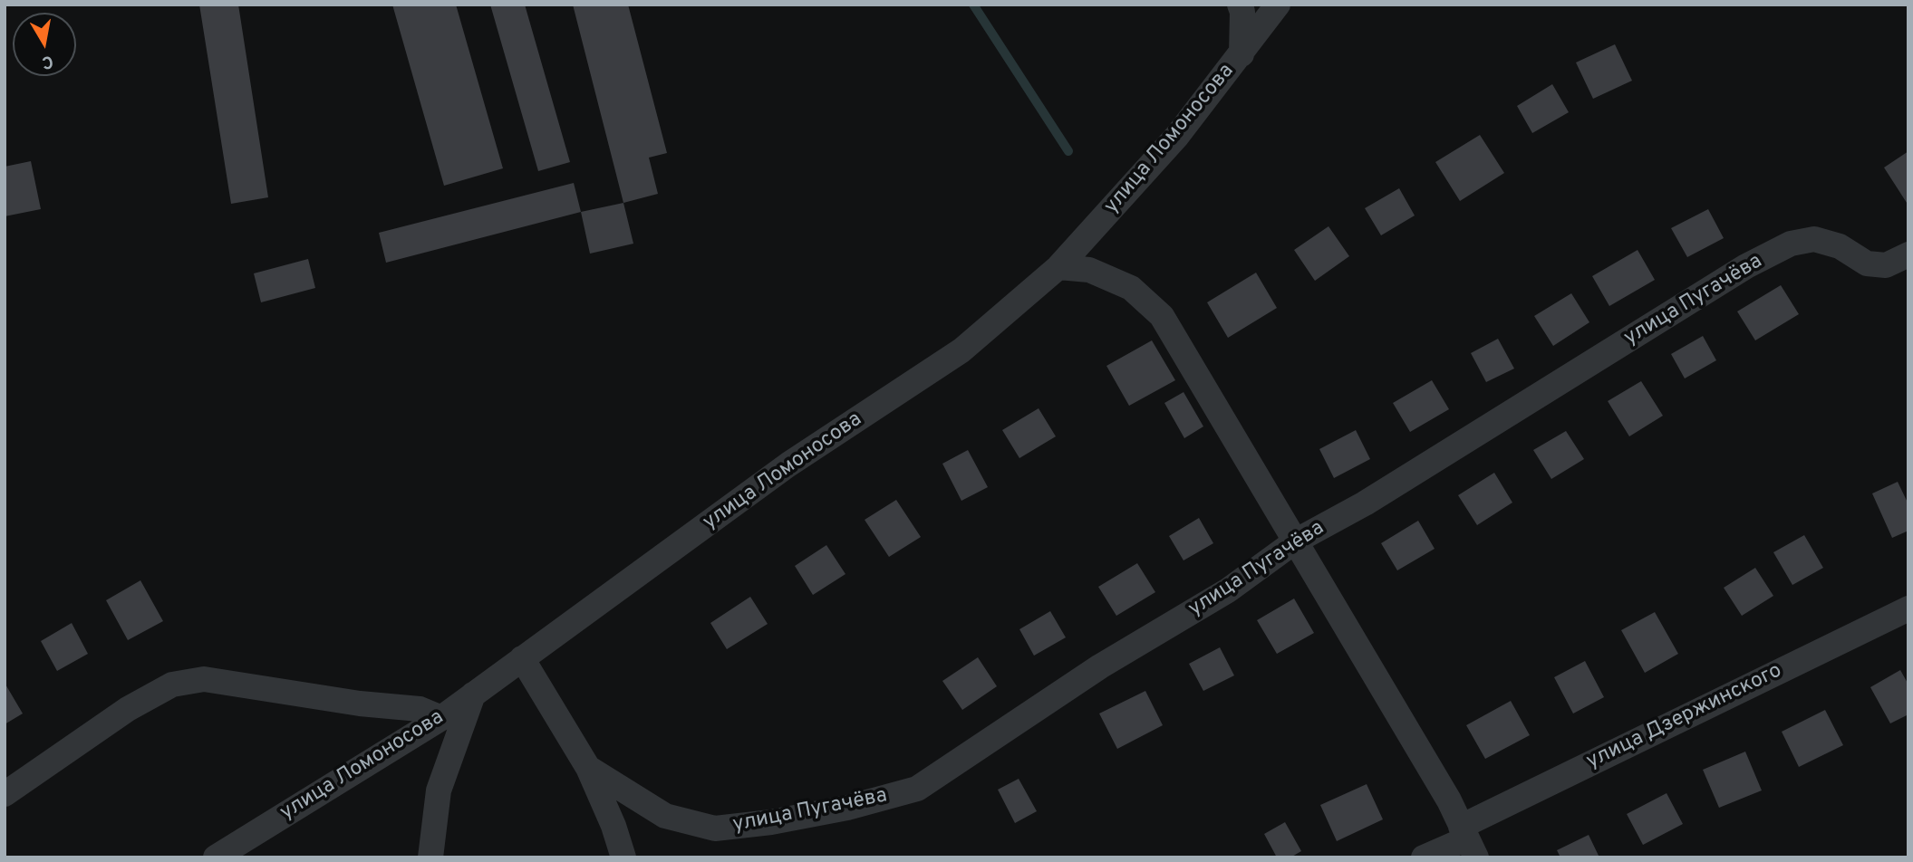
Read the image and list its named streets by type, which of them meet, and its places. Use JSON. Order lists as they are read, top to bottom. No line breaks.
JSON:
{"streets":{"street":["улица Ломоносова","улица Пугачёва","улица Дзержинского"]},"north":"bottom"}
